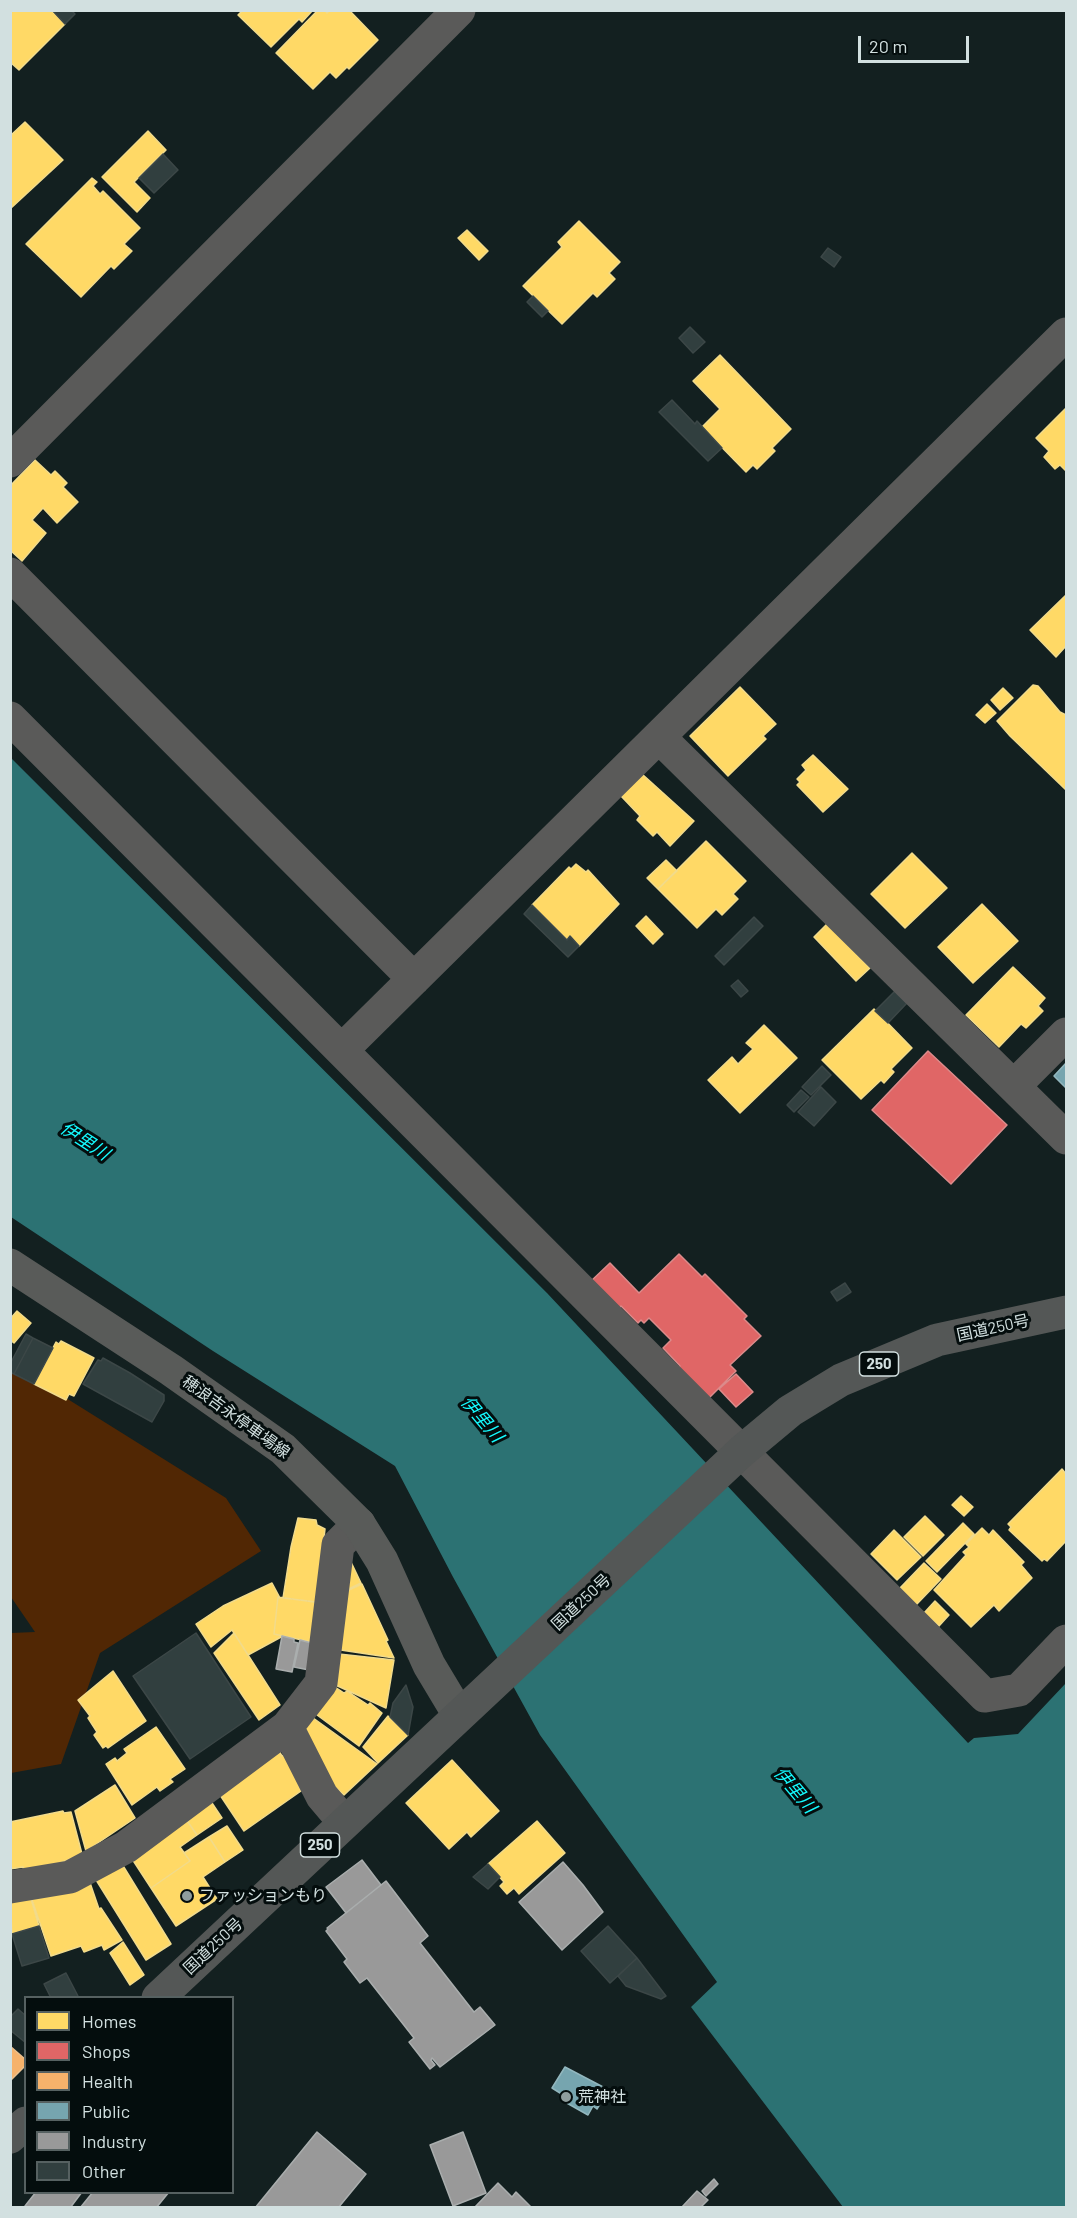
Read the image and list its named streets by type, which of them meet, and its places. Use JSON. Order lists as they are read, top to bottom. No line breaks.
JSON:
{"streets":{"highway":["国道250号","250"],"main road":["穂浪吉永停車場線"]},"crossings":[["国道250号","穂浪吉永停車場線"]],"water":["伊里川"],"places":["ファッションもり","荒神社"],"legend":["Homes","Shops","Health","Public","Industry","Other"],"scale_bar":"20 m"}
